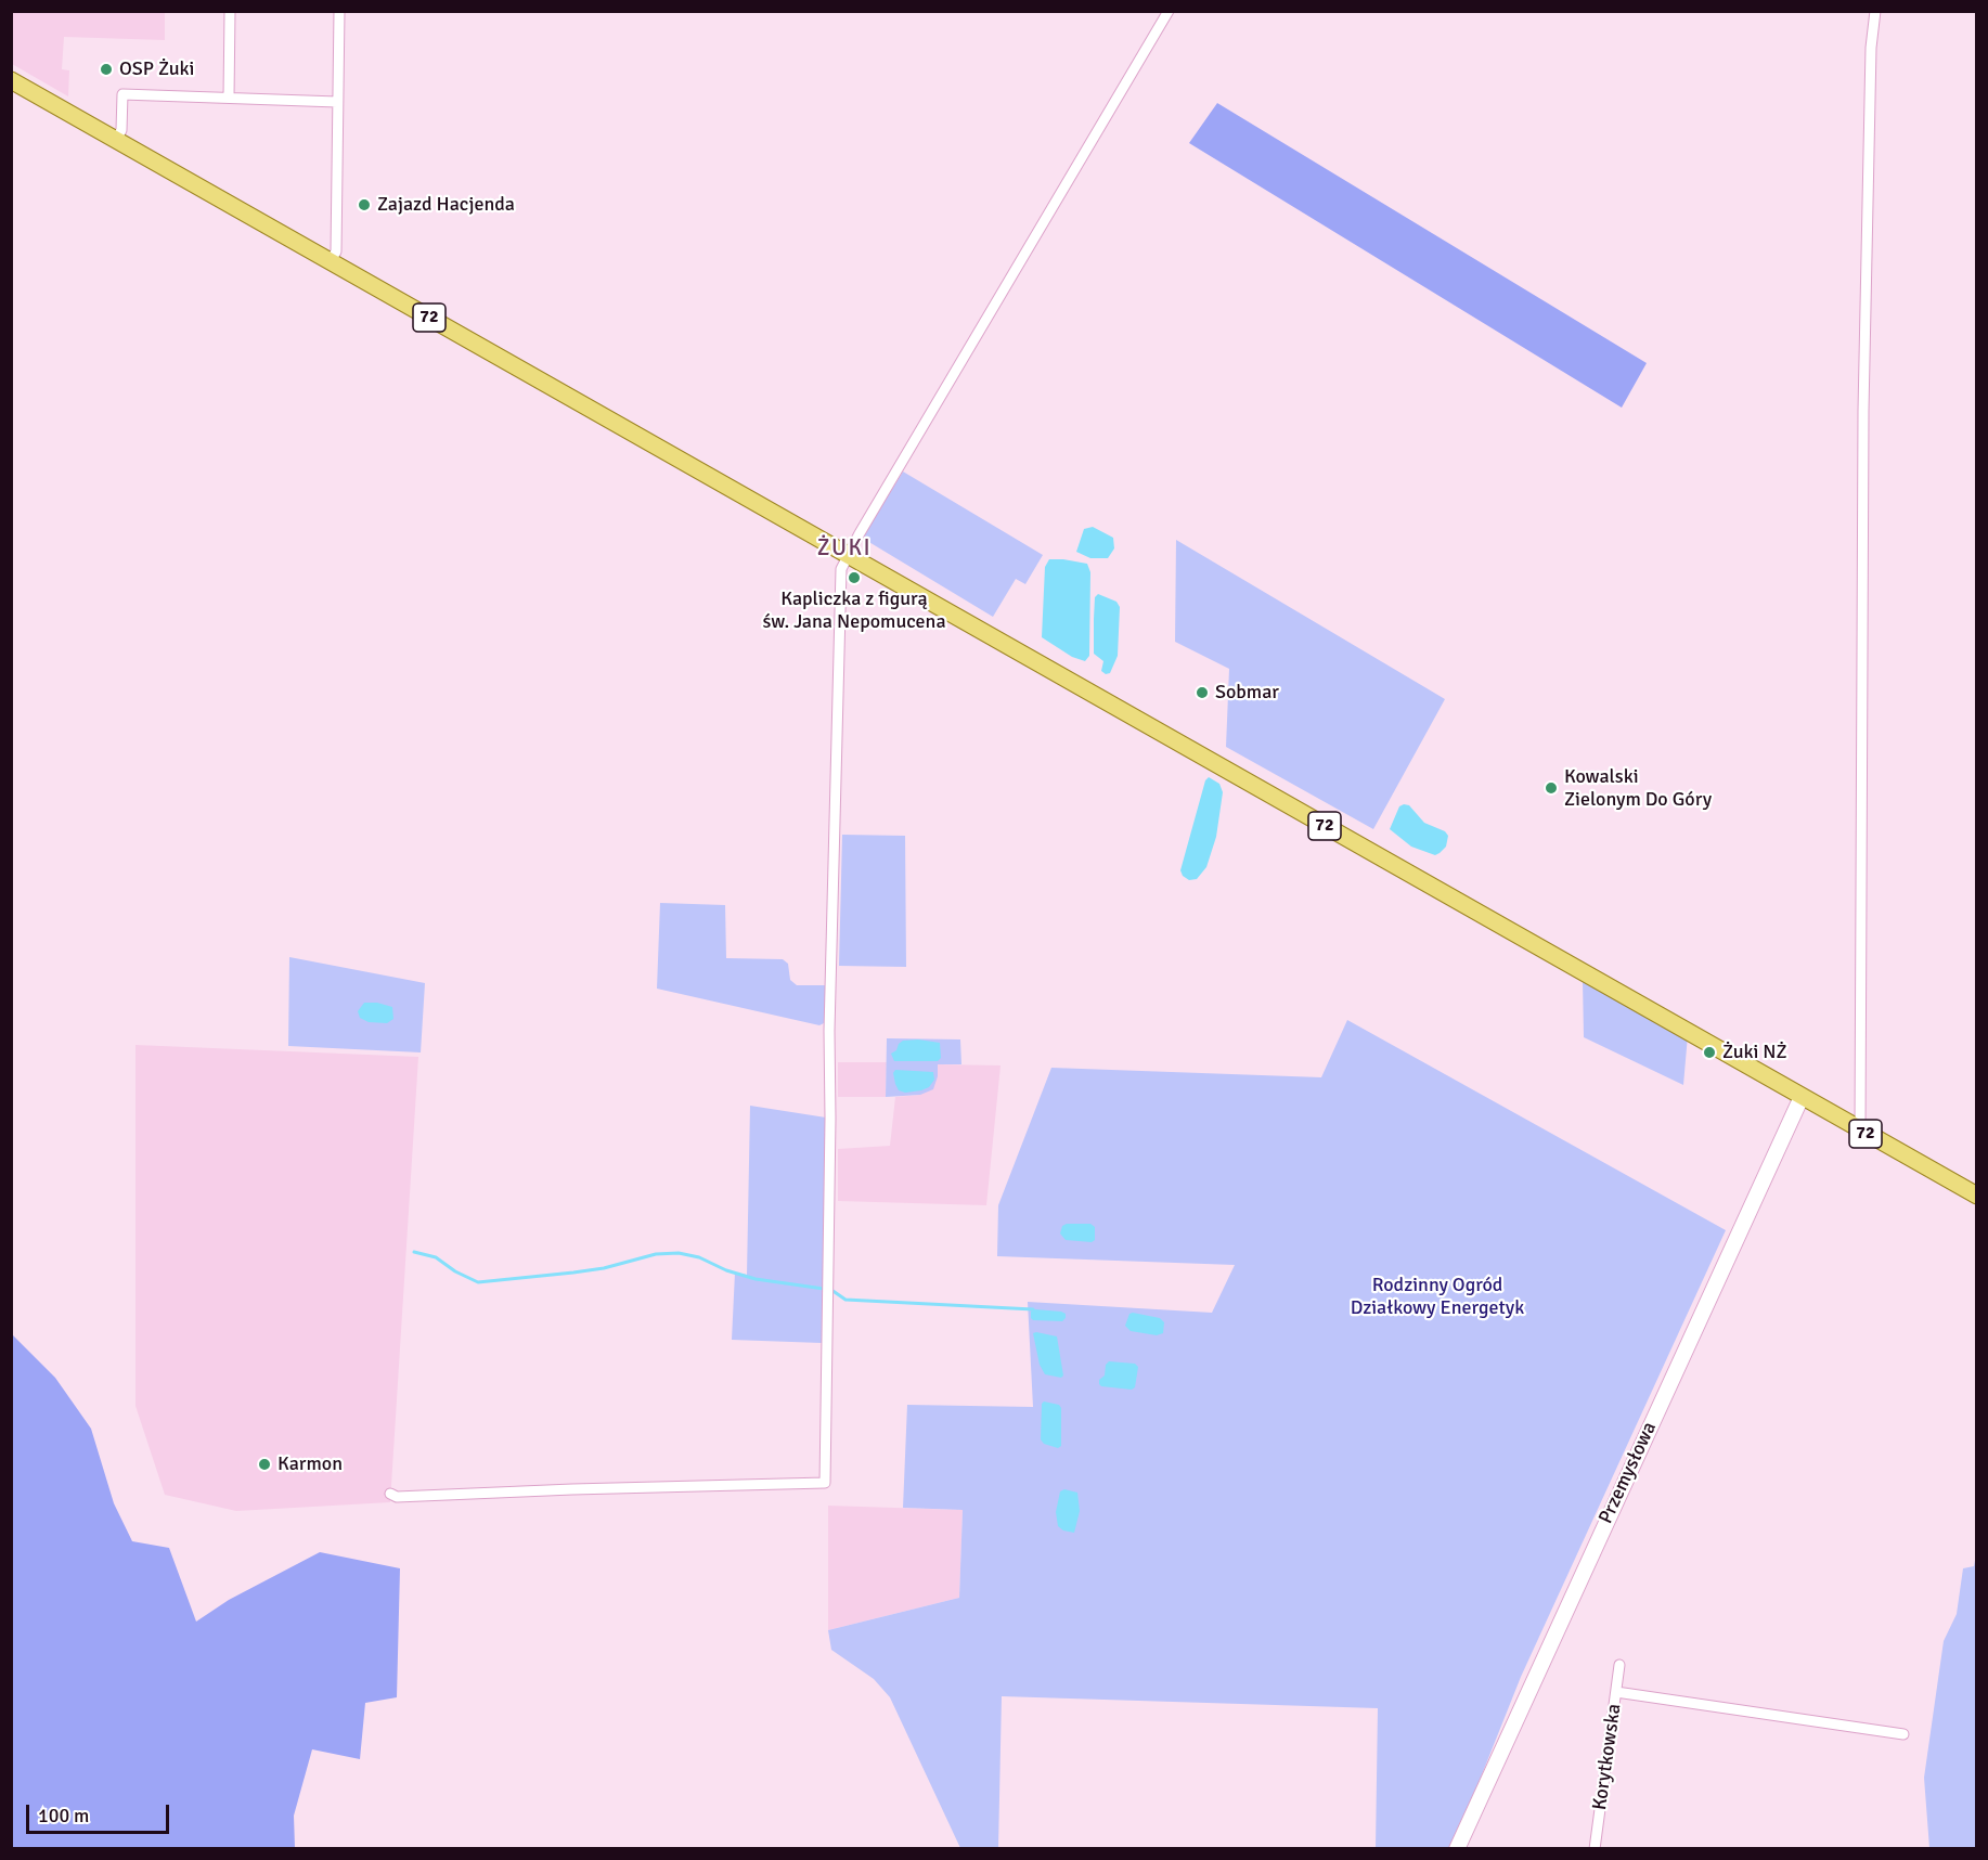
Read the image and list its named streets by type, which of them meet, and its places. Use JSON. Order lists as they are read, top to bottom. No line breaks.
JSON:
{"streets":{"main road":["72","Przemysłowa"],"street":["Korytkowska"]},"crossings":[["72","Przemysłowa"]],"districts":["ŻUKI"],"parks":["Rodzinny Ogród Działkowy Energetyk"],"places":["OSP Żuki","Zajazd Hacjenda","Kapliczka z figurą św. Jana Nepomucena","Sobmar","Kowalski Zielonym Do Góry","Żuki NŻ","Karmon"],"scale_bar":"100 m"}
